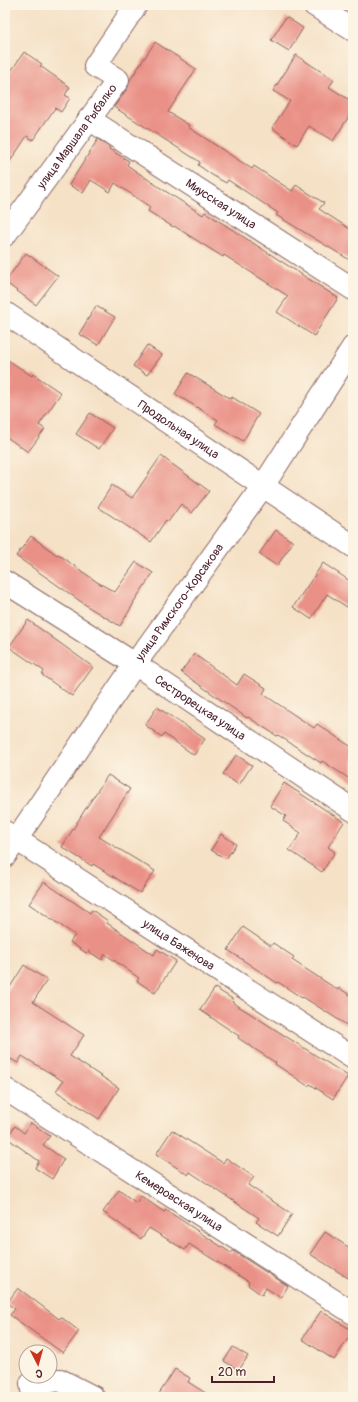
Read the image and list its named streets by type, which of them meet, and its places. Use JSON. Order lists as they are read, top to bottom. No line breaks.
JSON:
{"streets":{"street":["улица Маршала Рыбалко","Миусская улица","Продольная улица","улица Римского-Корсакова","Сестрорецкая улица","улица Баженова","Кемеровская улица"]},"crossings":[["улица Маршала Рыбалко","Миусская улица"],["Продольная улица","улица Римского-Корсакова"],["улица Римского-Корсакова","Сестрорецкая улица"],["улица Римского-Корсакова","улица Баженова"]],"scale_bar":"20 m","north":"bottom"}
